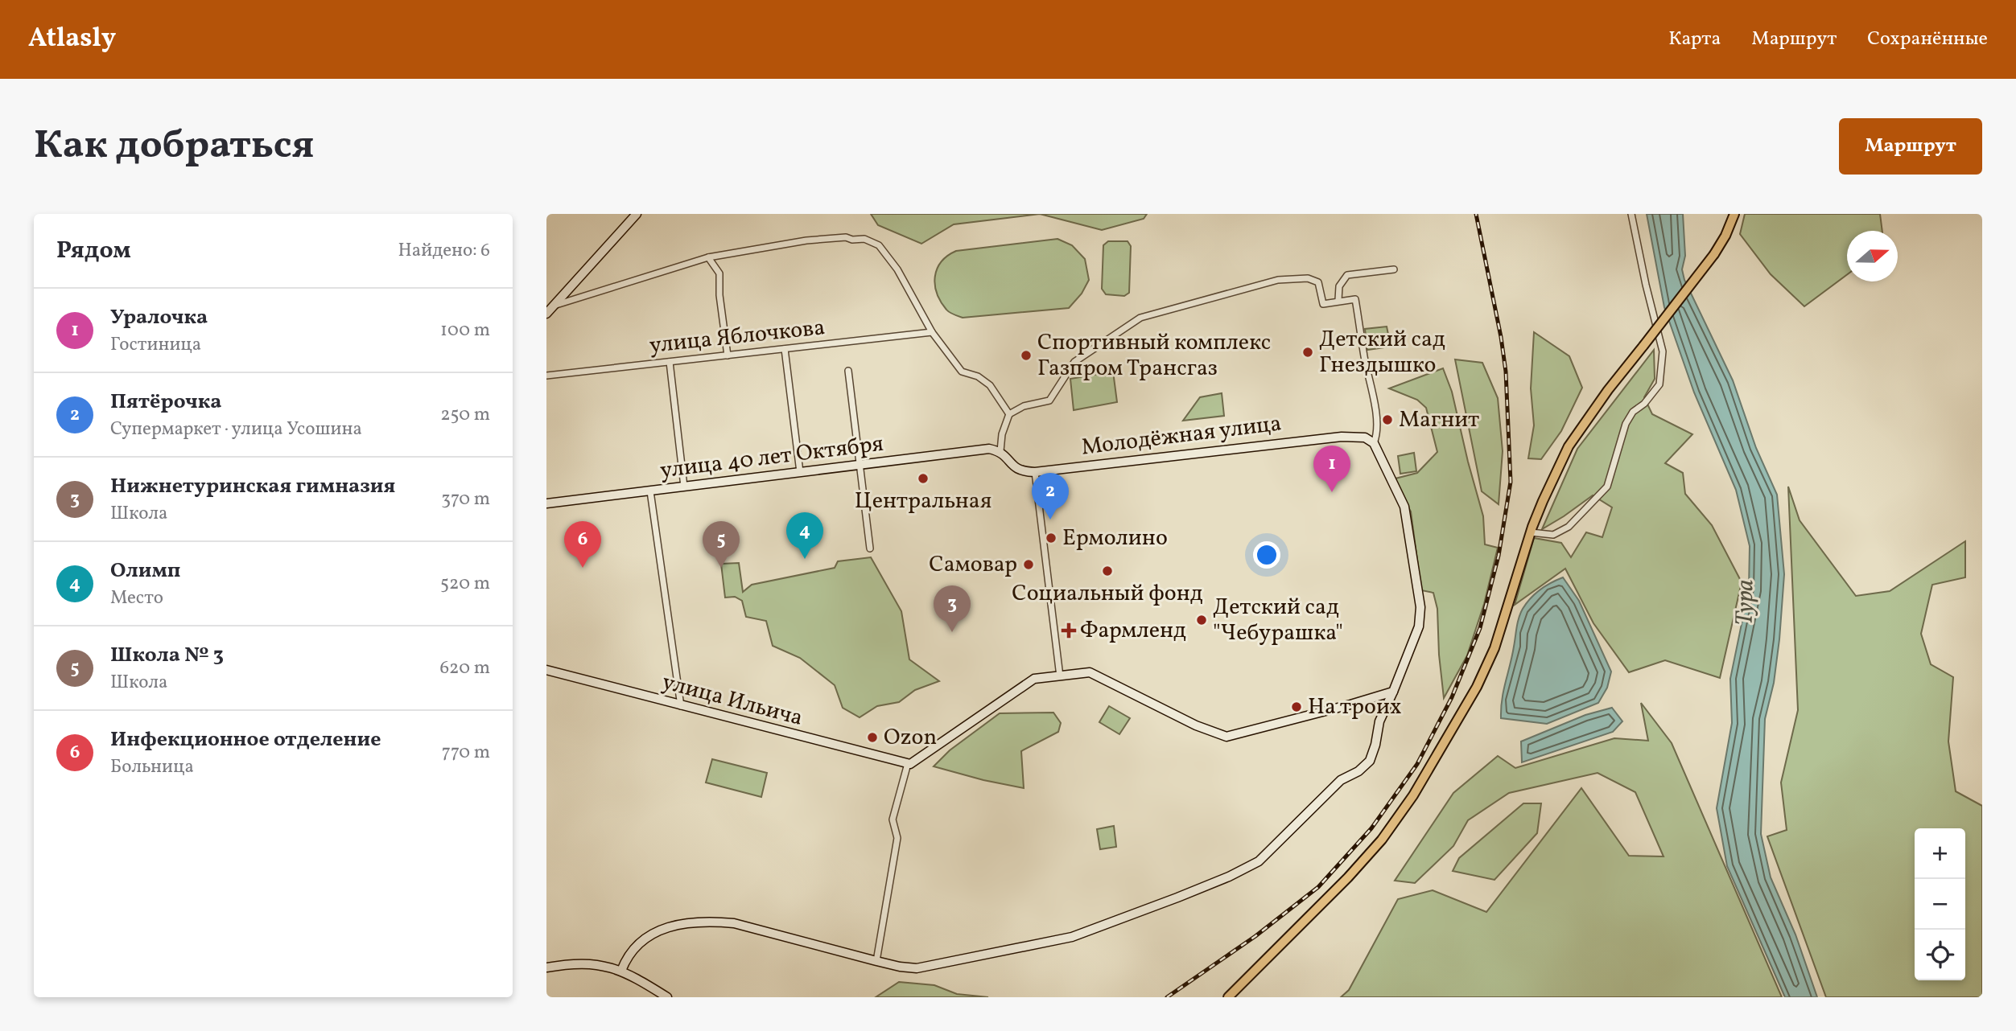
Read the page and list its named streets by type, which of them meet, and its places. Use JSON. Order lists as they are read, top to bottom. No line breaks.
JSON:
{"streets":{"street":["улица Яблочкова","Молодёжная улица","улица 40 лет Октября","улица Ильича"]},"crossings":[["Молодёжная улица","улица 40 лет Октября"]],"water":["Тура"],"places":{"other":["Детский сад Гнездышко","Спортивный комплекс Газпром Трансгаз","Магнит","Центральная","Ермолино","Самовар","Социальный фонд","Детский сад \"Чебурашка\"","На троих","Ozon"],"health":["Фармленд"]},"north":"right","page":{"header":"Atlasly","nav":["Карта","Маршрут","Сохранённые"],"buttons":"Маршрут","title":"Как добраться","heading":["Рядом","Найдено: 6"],"list":[{"mark":"1","name":"Уралочка","note":"Гостиница","value":"100 m"},{"mark":"2","name":"Пятёрочка","note":"Супермаркет · улица Усошина","value":"250 m"},{"mark":"3","name":"Нижнетуринская гимназия","note":"Школа","value":"370 m"},{"mark":"4","name":"Олимп","note":"Место","value":"520 m"},{"mark":"5","name":"Школа № 3","note":"Школа","value":"620 m"},{"mark":"6","name":"Инфекционное отделение","note":"Больница","value":"770 m"}],"pins":["1","2","4","5","6","3"],"map_buttons":["+","−"]}}
